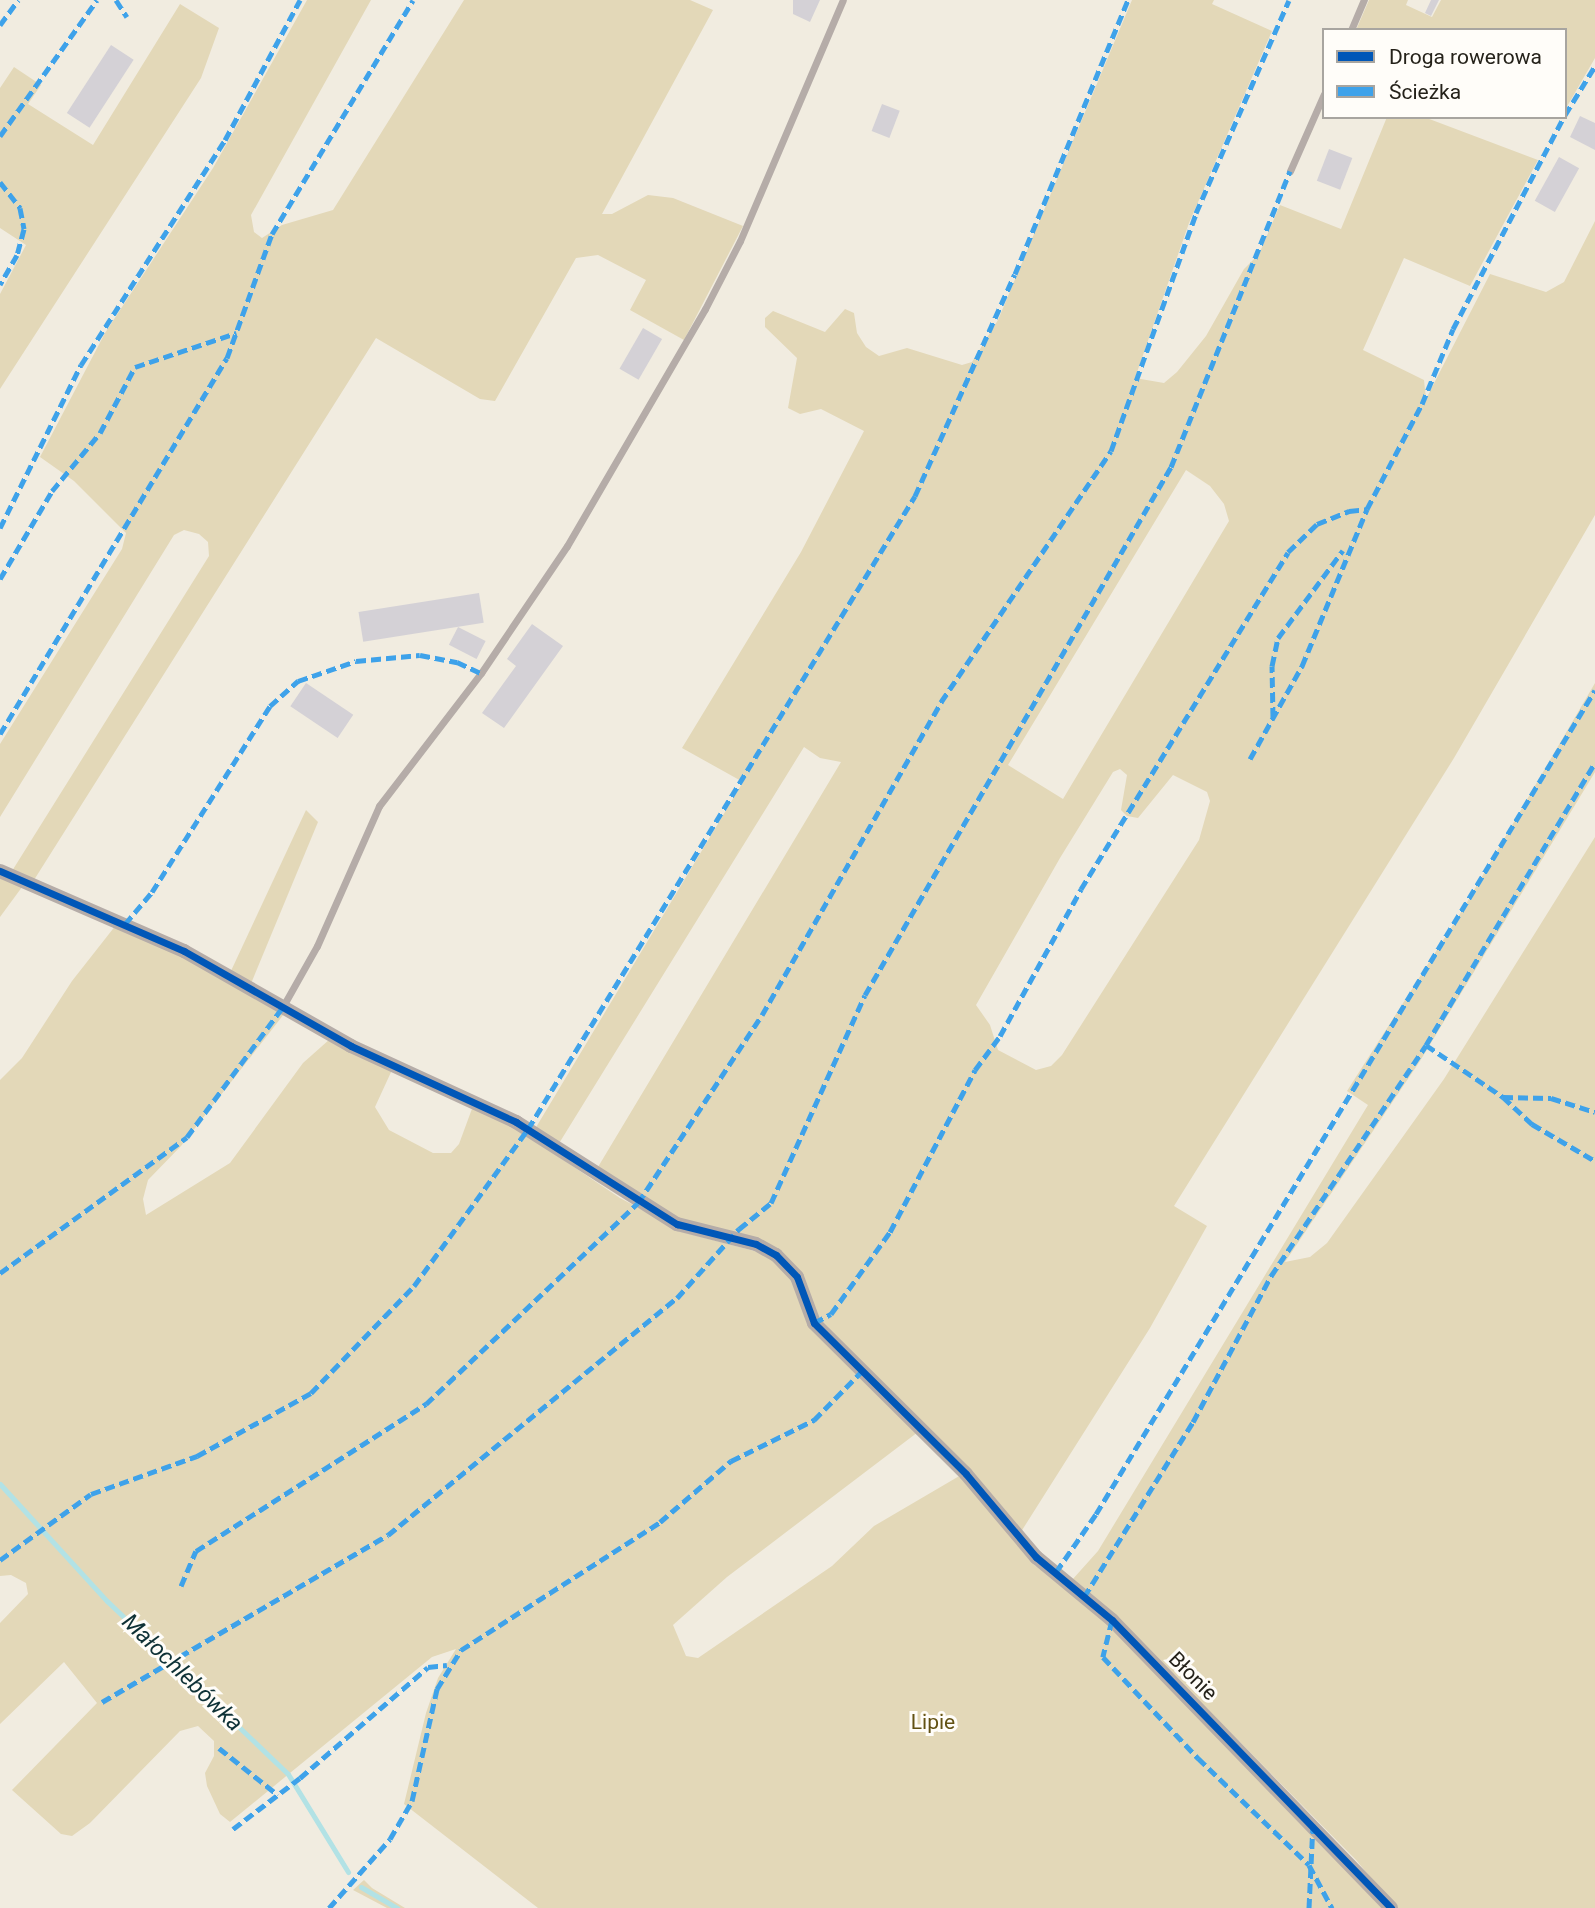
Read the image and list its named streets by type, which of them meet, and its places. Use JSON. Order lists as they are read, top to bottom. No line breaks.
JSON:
{"streets":{"street":["Błonie"]},"water":["Małochlebówka"],"parks":["Lipie"],"legend":["Droga rowerowa","Ścieżka"]}
